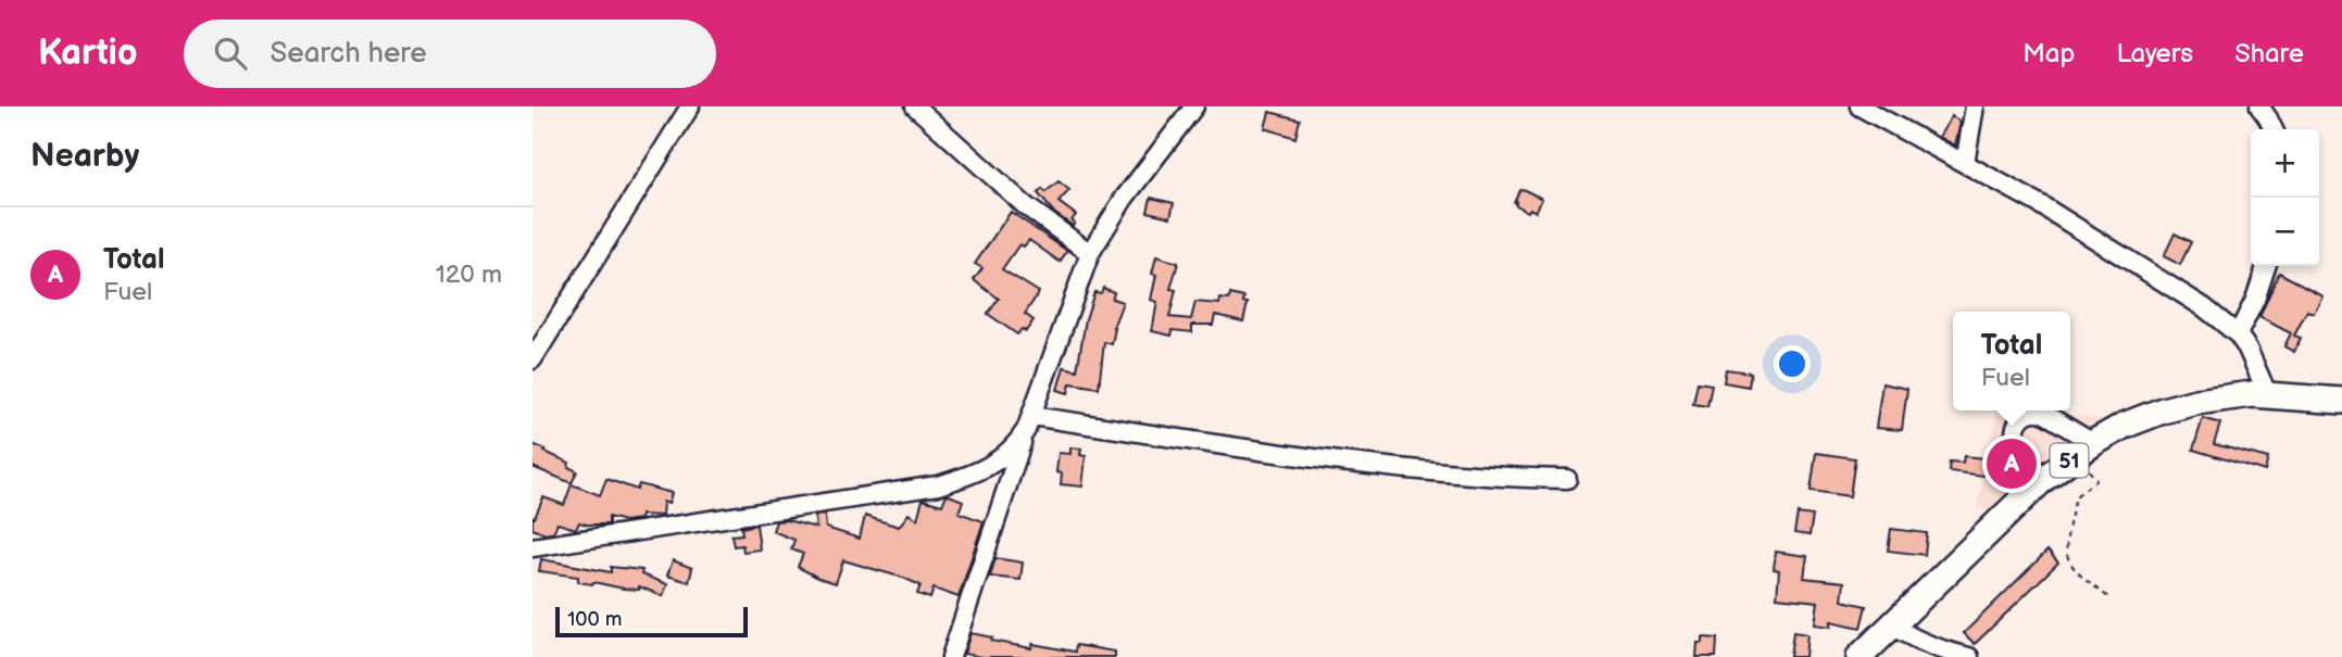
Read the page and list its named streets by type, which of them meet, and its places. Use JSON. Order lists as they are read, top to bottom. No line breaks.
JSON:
{"streets":{"highway":["51"]},"scale_bar":"100 m","page":{"header":"Kartio","search":"Search here","nav":["Map","Layers","Share"],"heading":"Nearby","map_buttons":["+","−"],"list":[{"mark":"A","name":"Total","note":"Fuel","value":"120 m"}],"popup":["Total","Fuel"],"pins":"A","scale":"100 m"}}
